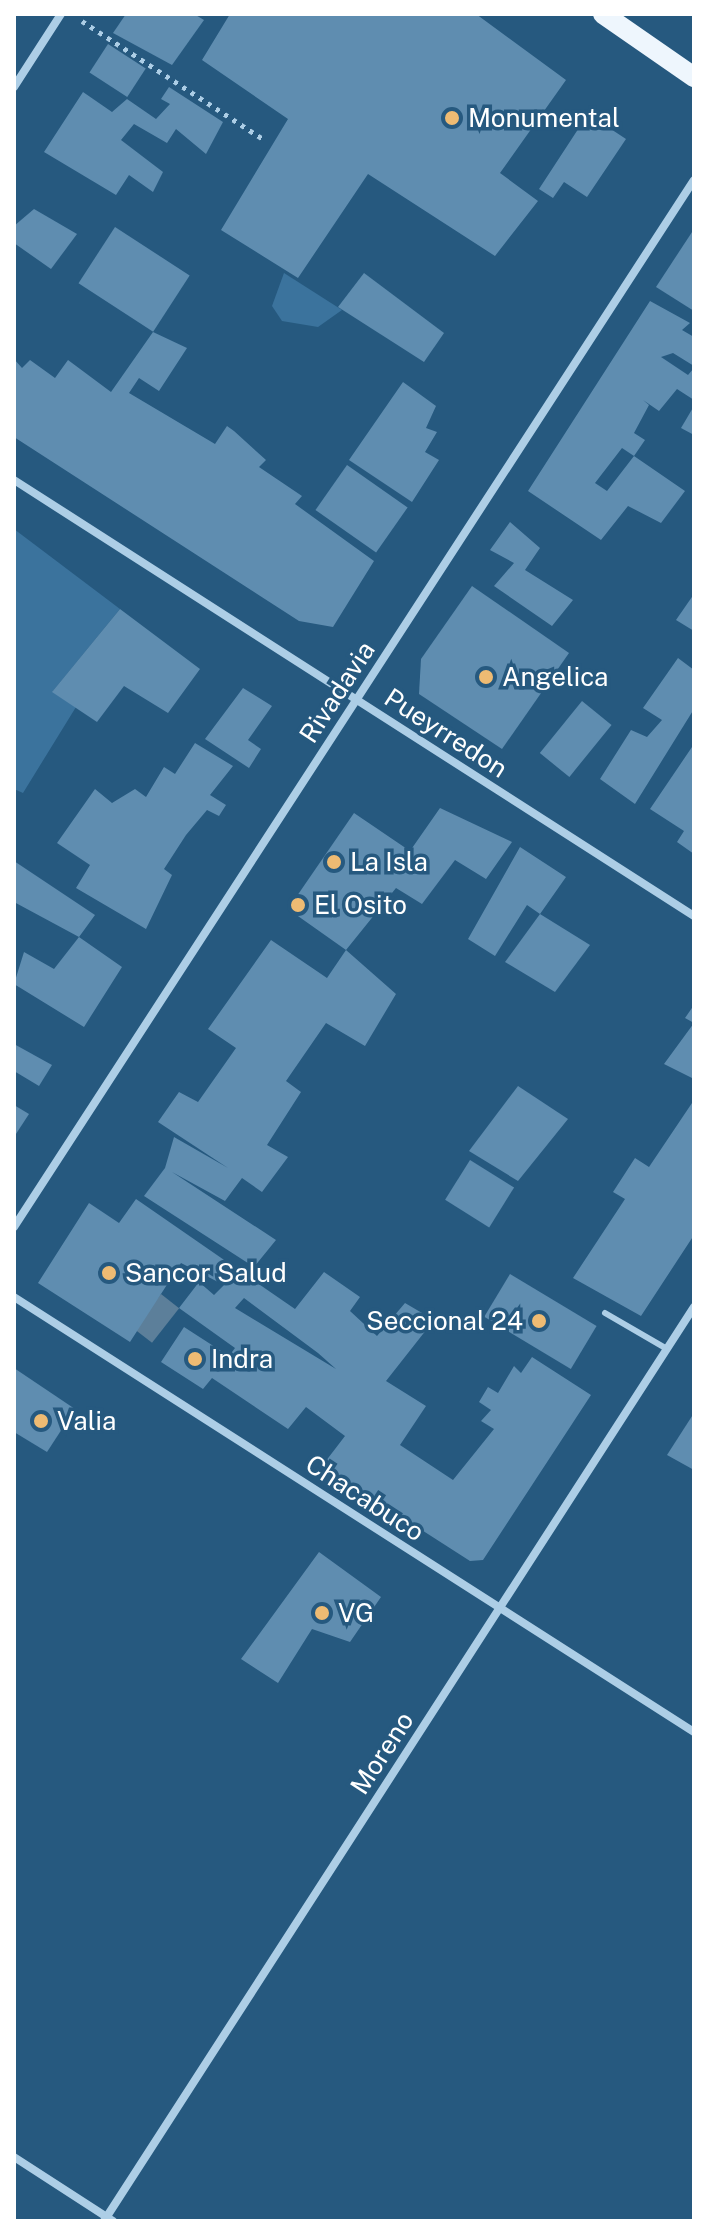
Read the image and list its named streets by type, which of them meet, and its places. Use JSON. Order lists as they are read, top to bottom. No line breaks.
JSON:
{"streets":{"street":["Rivadavia","Pueyrredon","Chacabuco","Moreno"]},"crossings":[["Rivadavia","Pueyrredon"],["Chacabuco","Moreno"]],"places":["Monumental","Angelica","La Isla","El Osito","Sancor Salud","Seccional 24","Indra","Valia","VG"]}
